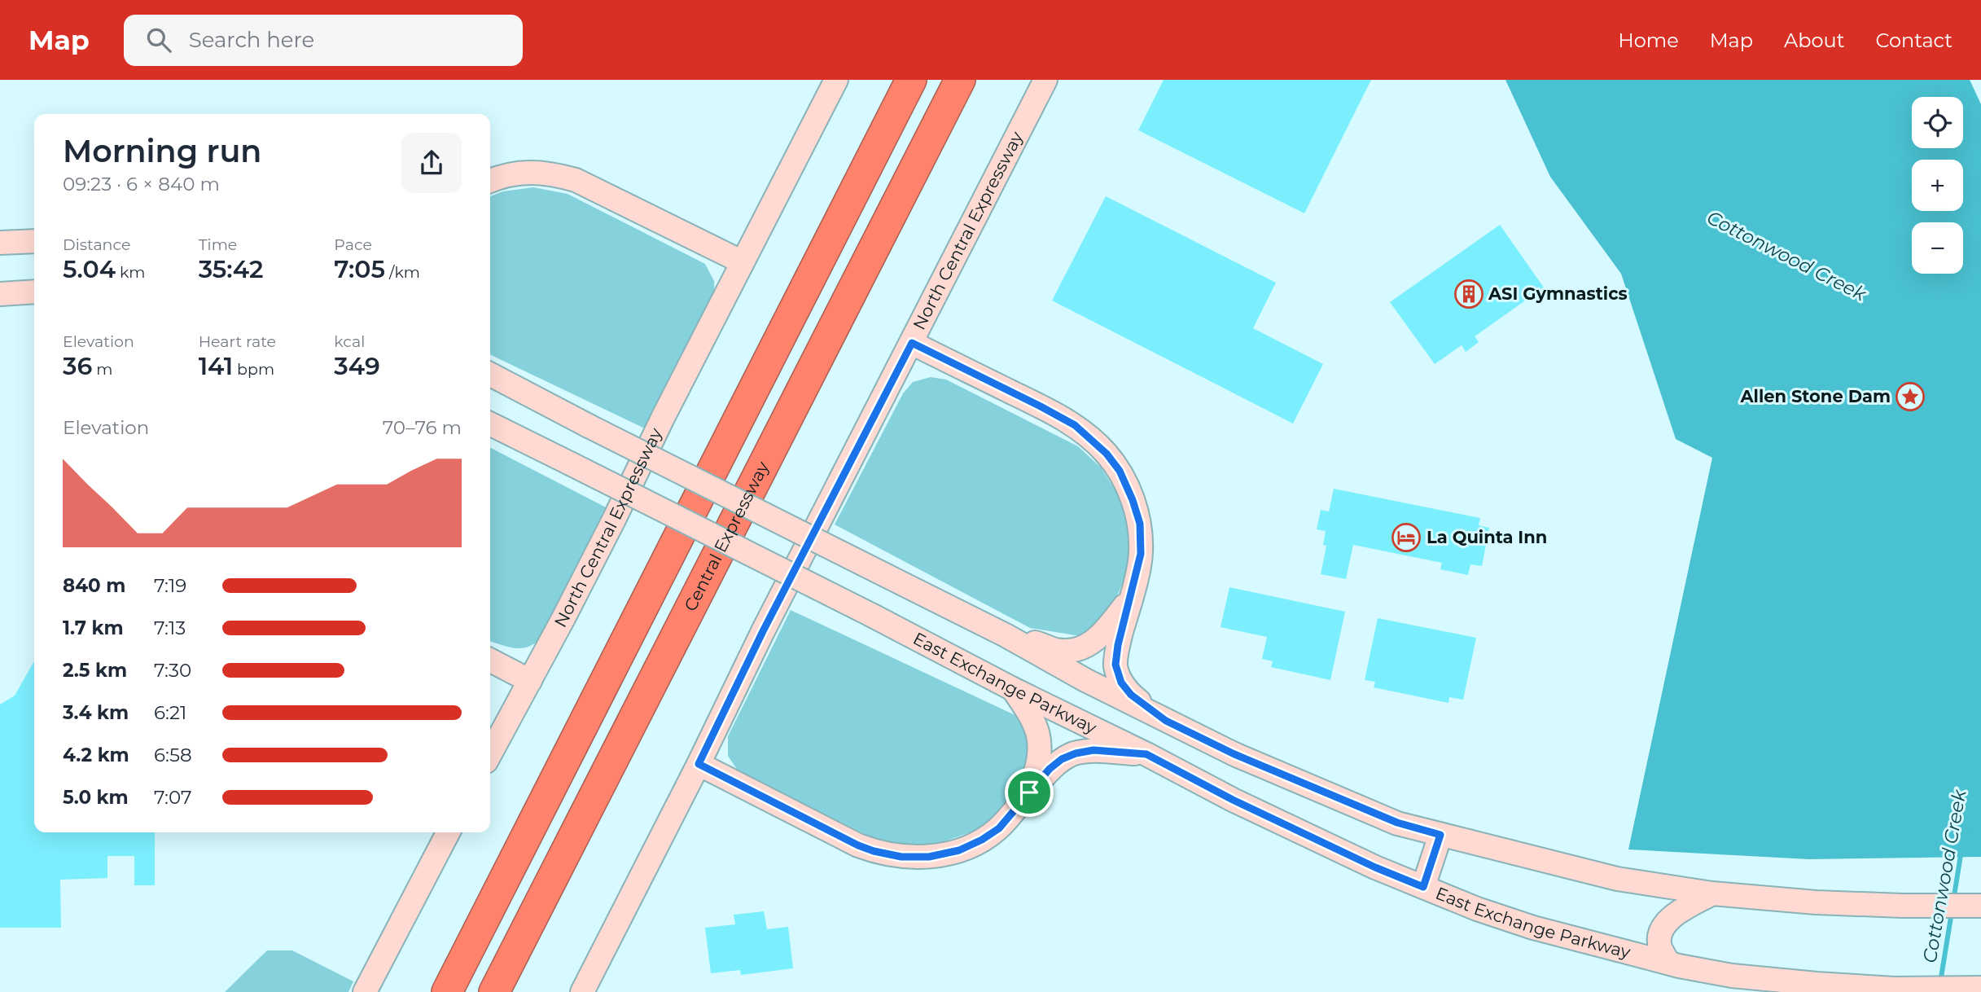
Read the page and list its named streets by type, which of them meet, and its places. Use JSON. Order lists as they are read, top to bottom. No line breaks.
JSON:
{"streets":{"highway":["Central Expressway"],"main road":["North Central Expressway","East Exchange Parkway"]},"water":["Cottonwood Creek"],"places":{"building":["ASI Gymnastics"],"place":["Allen Stone Dam"],"hotel":["La Quinta Inn"]},"page":{"header":"Map","search":"Search here","nav":["Home","Map","About","Contact"],"map_buttons":["+","−"],"heading":["Morning run","09:23 · 6 × 840 m"],"stats":[["Distance","5.04 km"],["Time","35:42"],["Pace","7:05 /km"],["Elevation","36 m"],["Heart rate","141 bpm"],["kcal","349"]],"chart":["Elevation","70–76 m"],"list":[{"name":"840 m","note":"7:19"},{"name":"1.7 km","note":"7:13"},{"name":"2.5 km","note":"7:30"},{"name":"3.4 km","note":"6:21"},{"name":"4.2 km","note":"6:58"},{"name":"5.0 km","note":"7:07"}]}}
